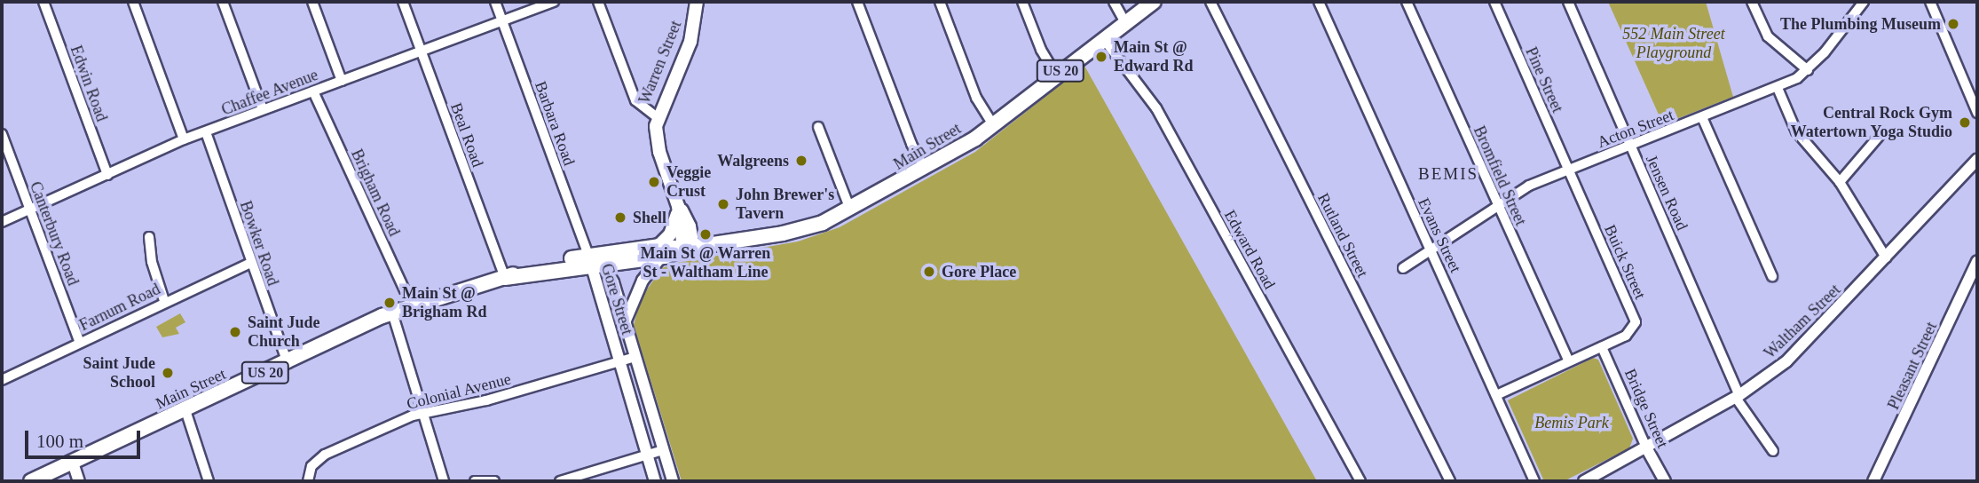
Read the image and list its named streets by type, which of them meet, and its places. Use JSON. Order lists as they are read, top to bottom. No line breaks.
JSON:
{"streets":{"main road":["Warren Street","US 20","Main Street"],"street":["Pine Street","Edwin Road","Chaffee Avenue","Barbara Road","Acton Street","Beal Road","Bromfield Street","Brigham Road","Jensen Road","Canterbury Road","Rutland Street","Evans Street","Bowker Road","Edward Road","Buick Street","Gore Street","Farnum Road","Waltham Street","Pleasant Street","Colonial Avenue","Bridge Street"]},"crossings":[["Warren Street","Main Street"],["Pine Street","Acton Street"],["Pine Street","Buick Street"],["Edwin Road","Chaffee Avenue"],["Chaffee Avenue","Barbara Road"],["Chaffee Avenue","Beal Road"],["Chaffee Avenue","Brigham Road"],["Chaffee Avenue","Canterbury Road"],["Chaffee Avenue","Bowker Road"],["Barbara Road","Main Street"],["Barbara Road","Gore Street"],["Acton Street","Bromfield Street"],["Acton Street","Jensen Road"],["Acton Street","Evans Street"],["Acton Street","Buick Street"],["Beal Road","Main Street"],["Main Street","Brigham Road"],["Main Street","Bowker Road"],["Main Street","Edward Road"],["Main Street","Gore Street"],["Bromfield Street","Buick Street"],["Jensen Road","Waltham Street"],["Canterbury Road","Farnum Road"],["Evans Street","Buick Street"],["Bowker Road","Farnum Road"],["Buick Street","Bridge Street"],["Gore Street","Colonial Avenue"],["Waltham Street","Bridge Street"]],"districts":["BEMIS"],"parks":["552 Main Street Playground","Bemis Park"],"places":["The Plumbing Museum","Main St @ Edward Rd","Central Rock Gym Watertown Yoga Studio","Walgreens","Veggie Crust","John Brewer's Tavern","Shell","Main St @ Warren St - Waltham Line","Gore Place","Main St @ Brigham Rd","Saint Jude Church","Saint Jude School"],"scale_bar":"100 m"}
